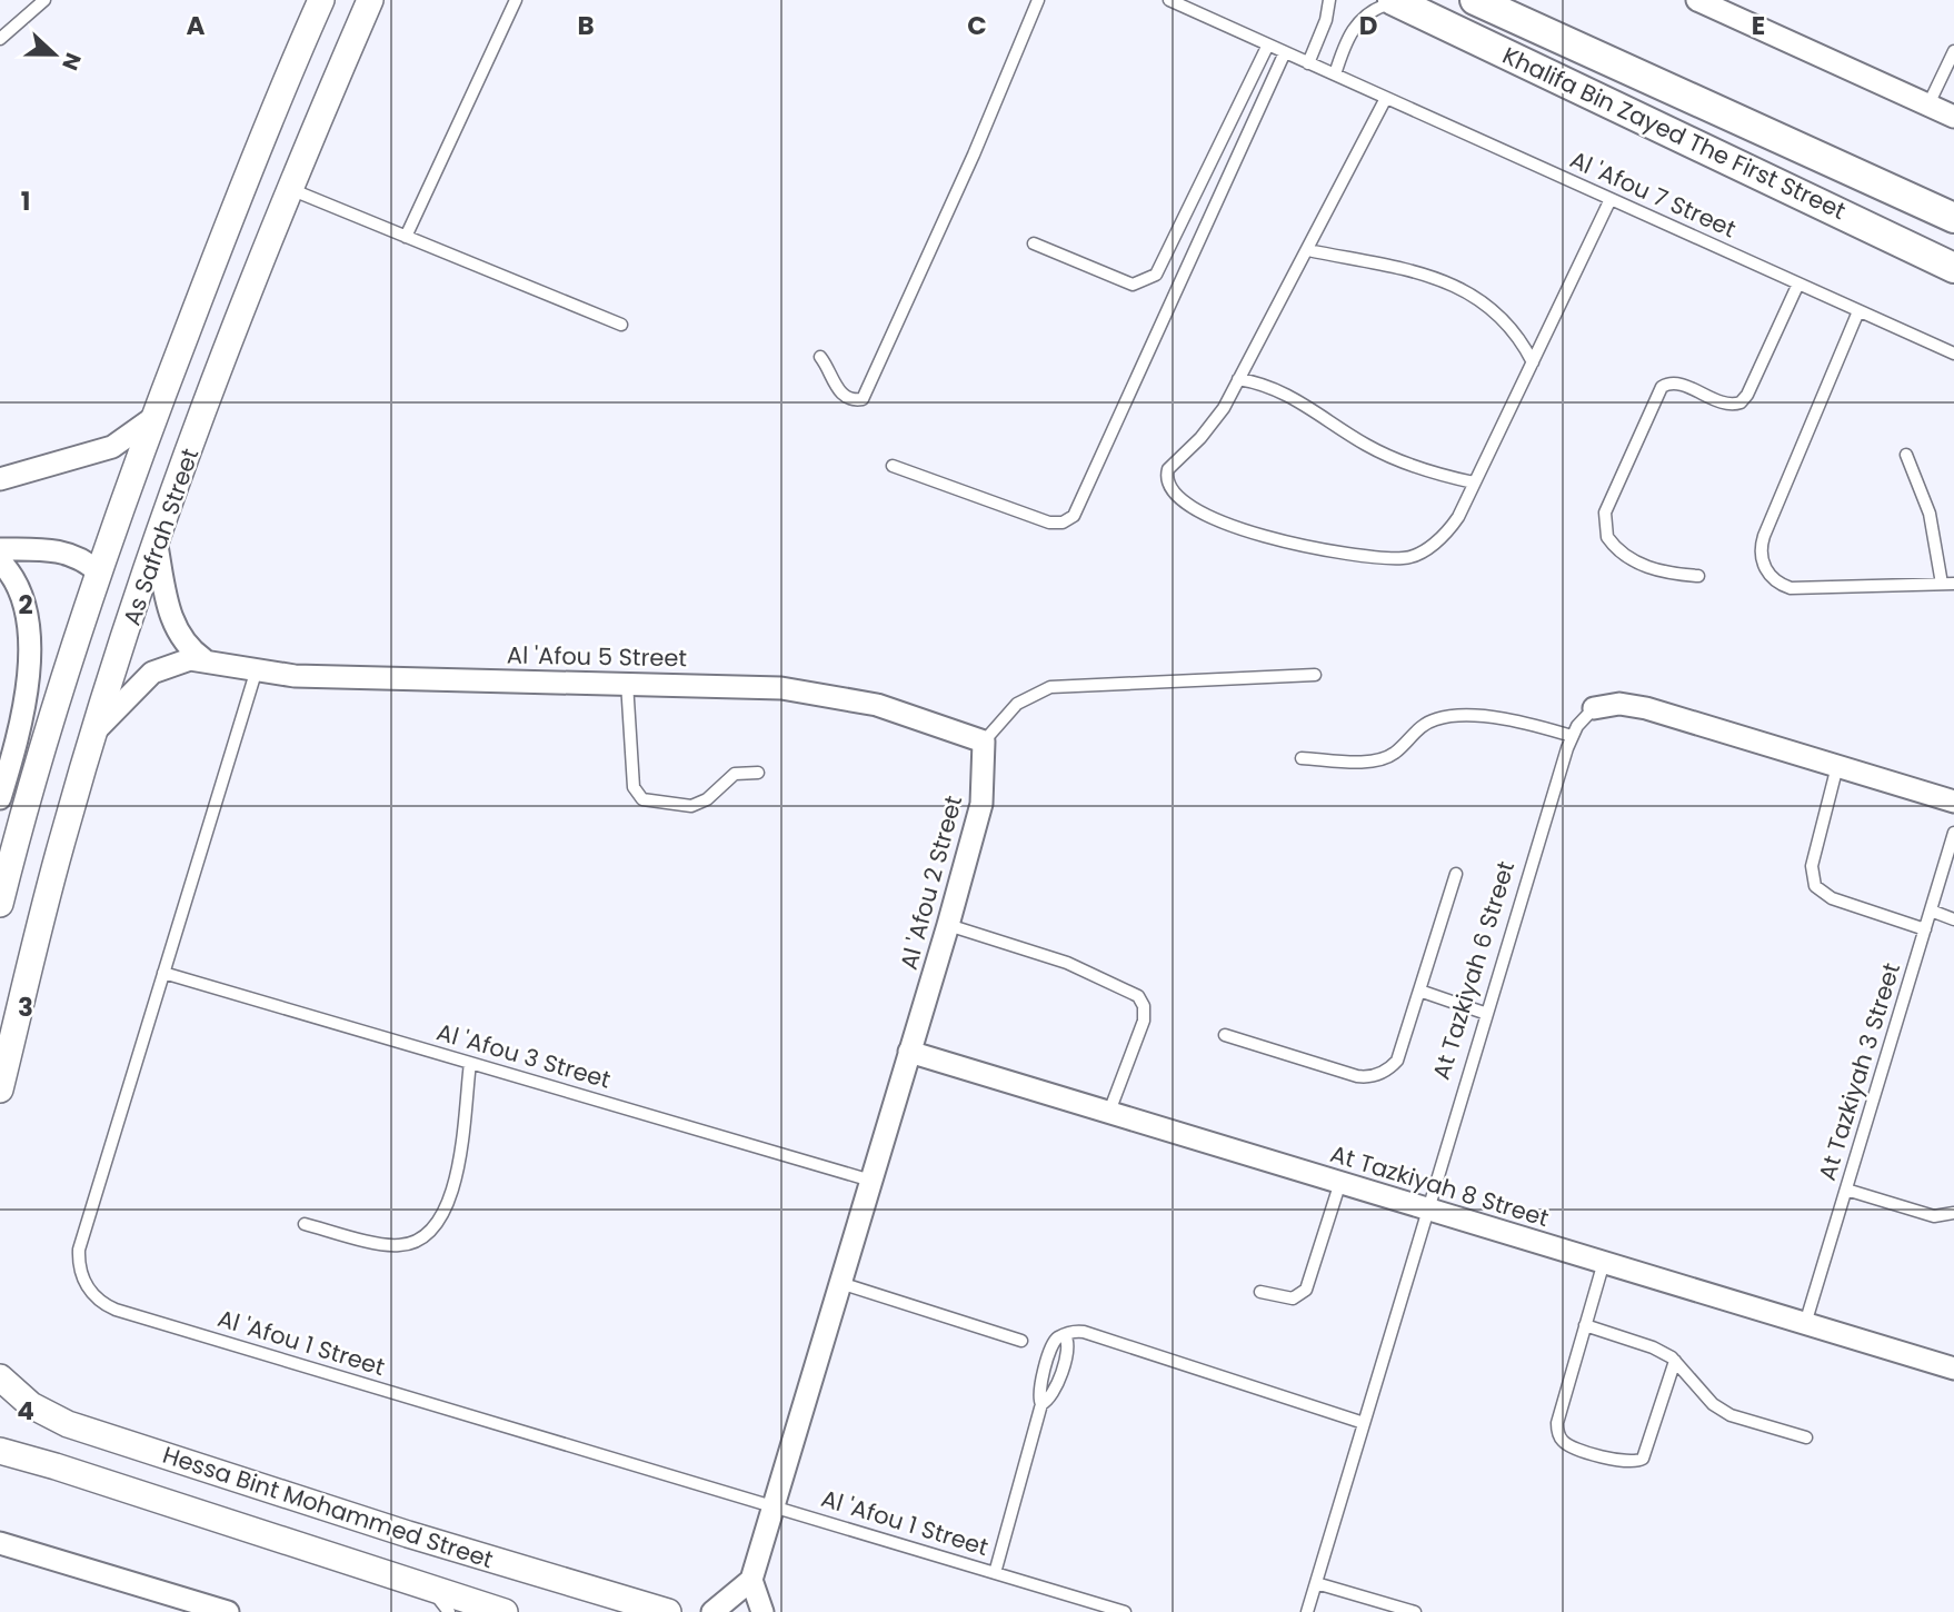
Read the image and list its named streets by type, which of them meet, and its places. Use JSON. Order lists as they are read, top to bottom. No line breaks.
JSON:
{"streets":{"main road":["Khalifa Bin Zayed The First Street"],"street":["As Safrah Street","Al 'Afou 5 Street","Al 'Afou 2 Street","At Tazkiyah 6 Street","At Tazkiyah 8 Street","Hessa Bint Mohammed Street"],"lane":["Al 'Afou 7 Street","Al 'Afou 3 Street","At Tazkiyah 3 Street","Al 'Afou 1 Street"]},"crossings":[["As Safrah Street","Al 'Afou 5 Street"],["Al 'Afou 5 Street","Al 'Afou 2 Street"],["Al 'Afou 5 Street","Al 'Afou 1 Street"],["Al 'Afou 2 Street","Al 'Afou 3 Street"],["Al 'Afou 2 Street","At Tazkiyah 8 Street"],["Al 'Afou 2 Street","Al 'Afou 1 Street"],["At Tazkiyah 6 Street","At Tazkiyah 8 Street"],["Al 'Afou 3 Street","Al 'Afou 1 Street"],["At Tazkiyah 3 Street","At Tazkiyah 8 Street"]],"north":"right","grid":{"columns":["A","B","C","D","E"],"rows":["1","2","3","4"]}}
